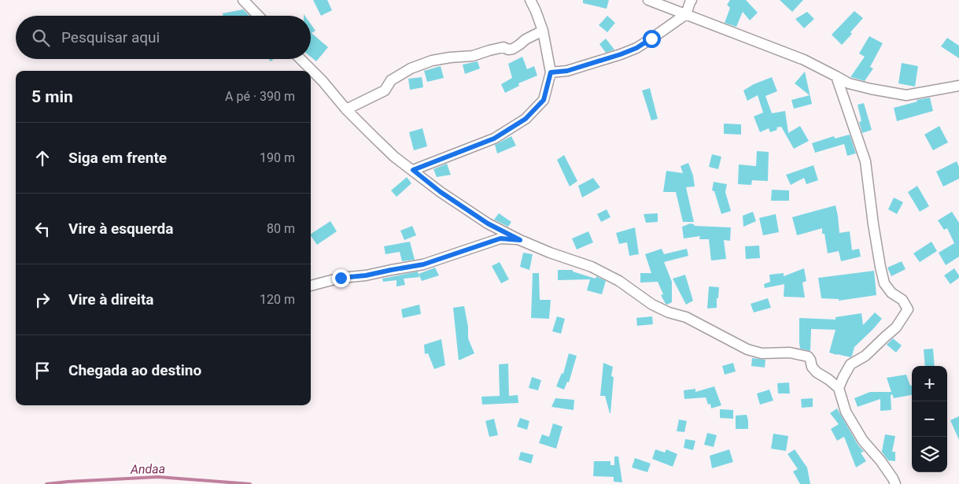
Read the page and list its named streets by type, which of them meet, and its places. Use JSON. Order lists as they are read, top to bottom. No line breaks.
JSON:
{"water":["Andaa"],"page":{"search":"Pesquisar aqui","heading":["5 min","A pé · 390 m"],"list":[["Siga em frente","190 m"],["Vire à esquerda","80 m"],["Vire à direita","120 m"],"Chegada ao destino"],"map_buttons":["+","−"]}}
